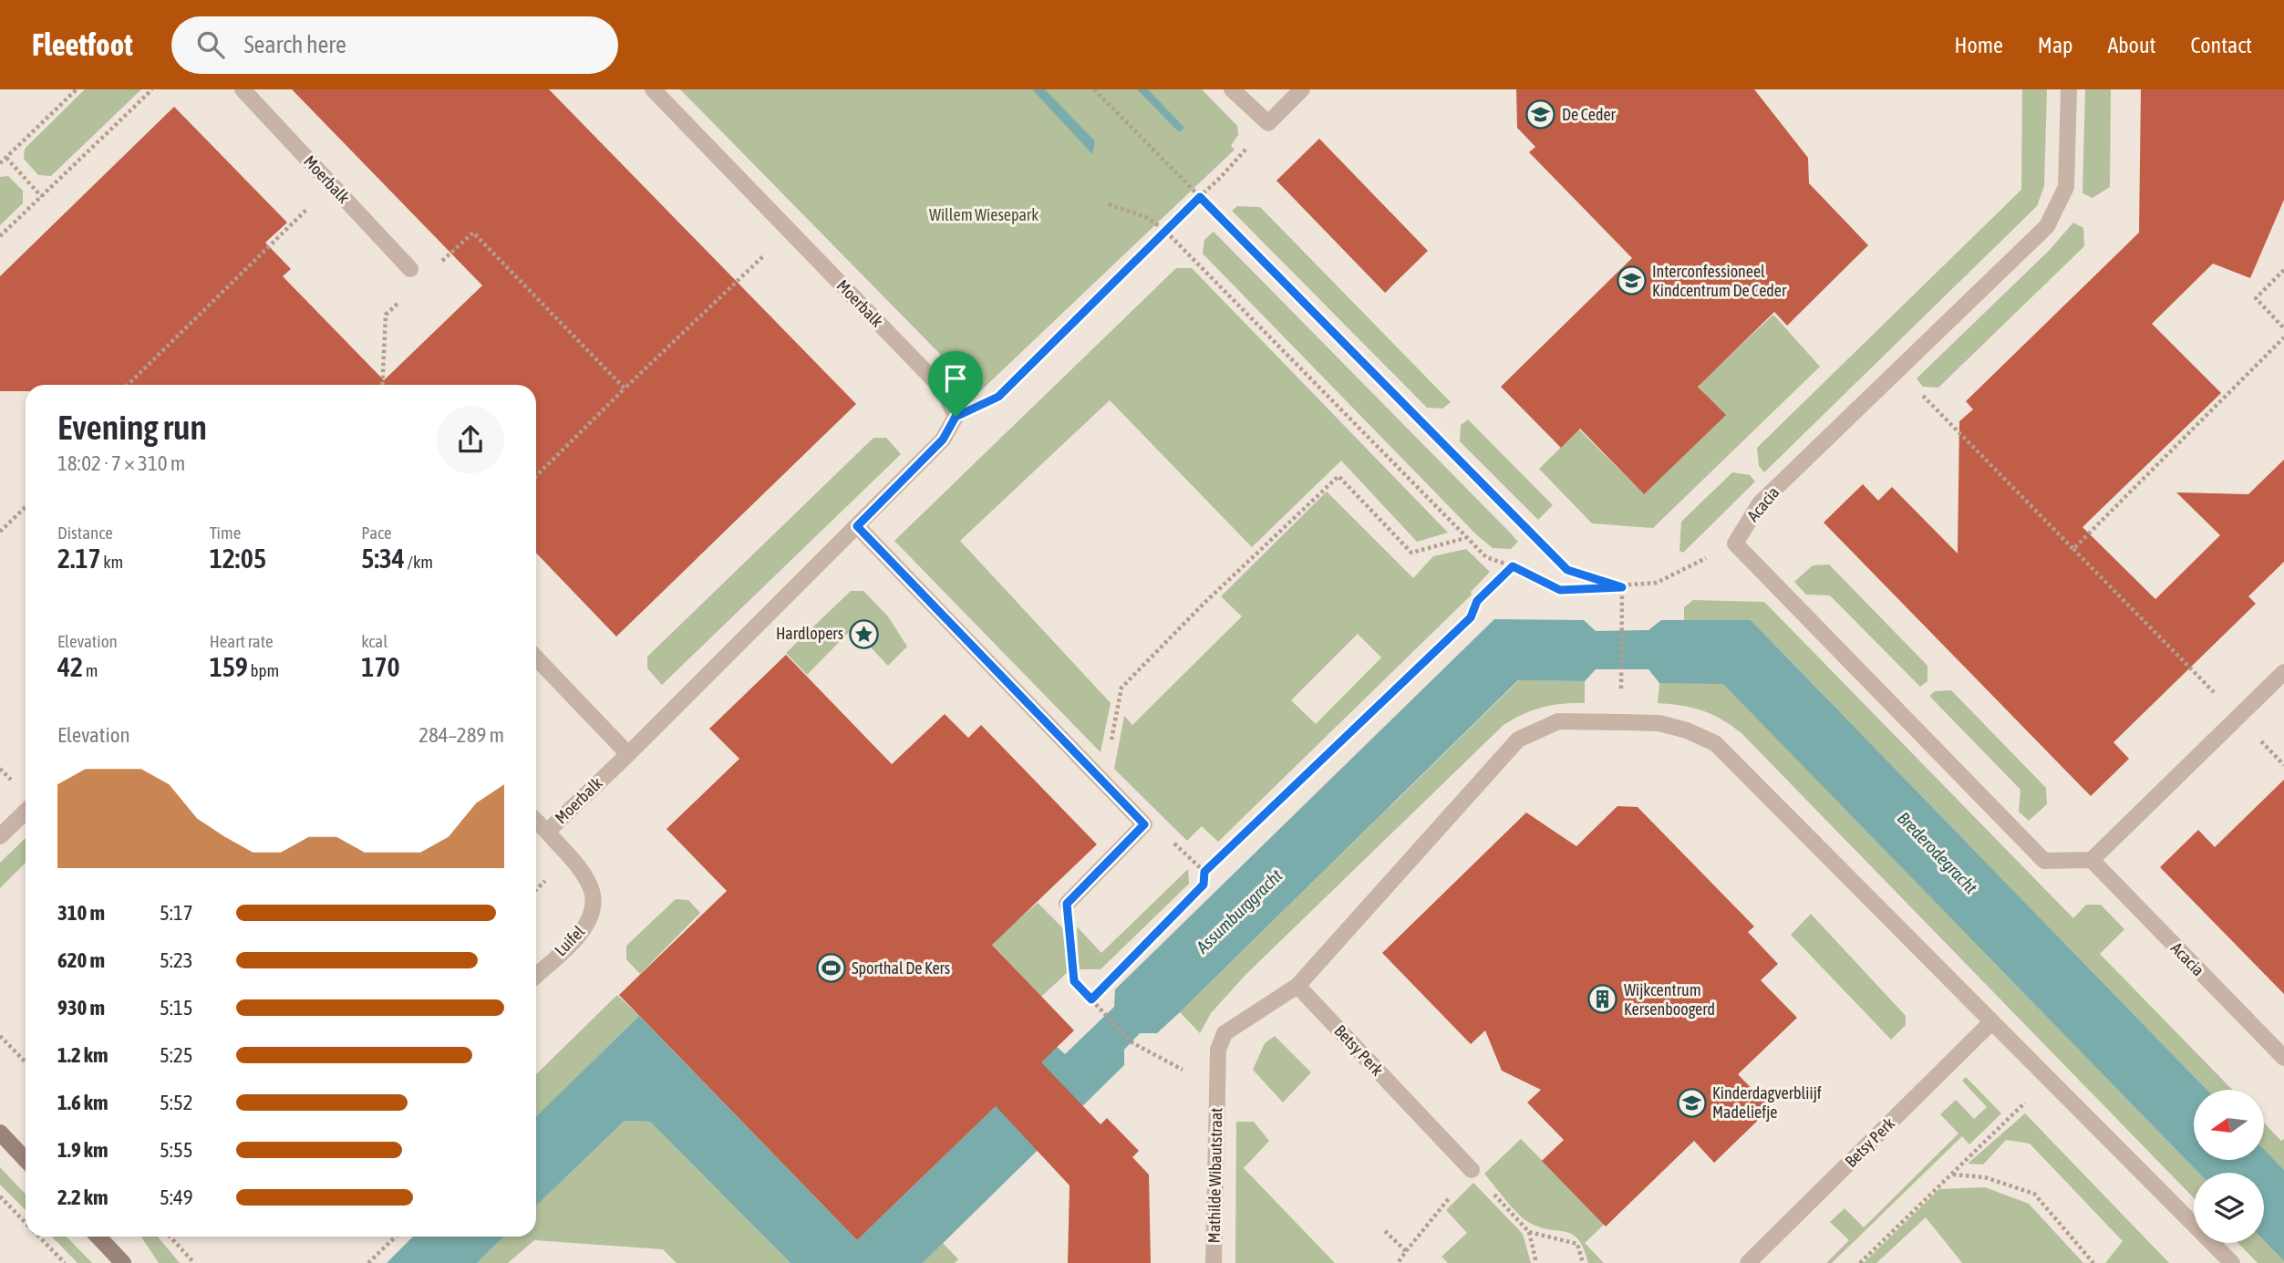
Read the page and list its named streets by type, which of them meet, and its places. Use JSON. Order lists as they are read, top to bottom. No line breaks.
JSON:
{"streets":{"street":["Moerbalk","Acacia","Luifel","Betsy Perk","Mathilde Wibautstraat"]},"crossings":[["Moerbalk","Luifel"]],"water":["Brederodegracht","Assumburggracht"],"parks":["Willem Wiesepark"],"places":{"school or university":["De Ceder","Interconfessioneel Kindcentrum De Ceder","Kinderdagverbliijf Madeliefje"],"place":["Hardlopers"],"sports":["Sporthal De Kers"],"building":["Wijkcentrum Kersenboogerd"]},"north":"left","page":{"header":"Fleetfoot","search":"Search here","nav":["Home","Map","About","Contact"],"heading":["Evening run","18:02 · 7 × 310 m"],"stats":[["Distance","2.17 km"],["Time","12:05"],["Pace","5:34 /km"],["Elevation","42 m"],["Heart rate","159 bpm"],["kcal","170"]],"chart":["Elevation","284–289 m"],"list":[{"name":"310 m","note":"5:17"},{"name":"620 m","note":"5:23"},{"name":"930 m","note":"5:15"},{"name":"1.2 km","note":"5:25"},{"name":"1.6 km","note":"5:52"},{"name":"1.9 km","note":"5:55"},{"name":"2.2 km","note":"5:49"}]}}
